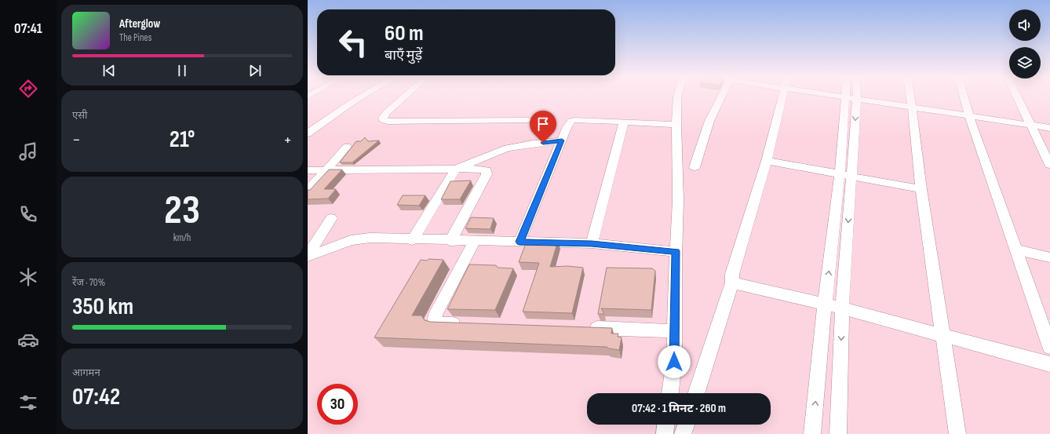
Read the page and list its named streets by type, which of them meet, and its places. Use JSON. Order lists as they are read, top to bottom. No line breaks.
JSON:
{"page":{"tabs":"07:41","turn":["60 m","बाएँ मुड़ें"],"song":["Afterglow","The Pines"],"tile":["एसी",["23","km/h"],["रेंज · 70%","350 km"],["आगमन","07:42"]],"heat":["−","21°","+"],"limit":"30","trip":"07:42 · 1 मिनट · 260 m"}}
